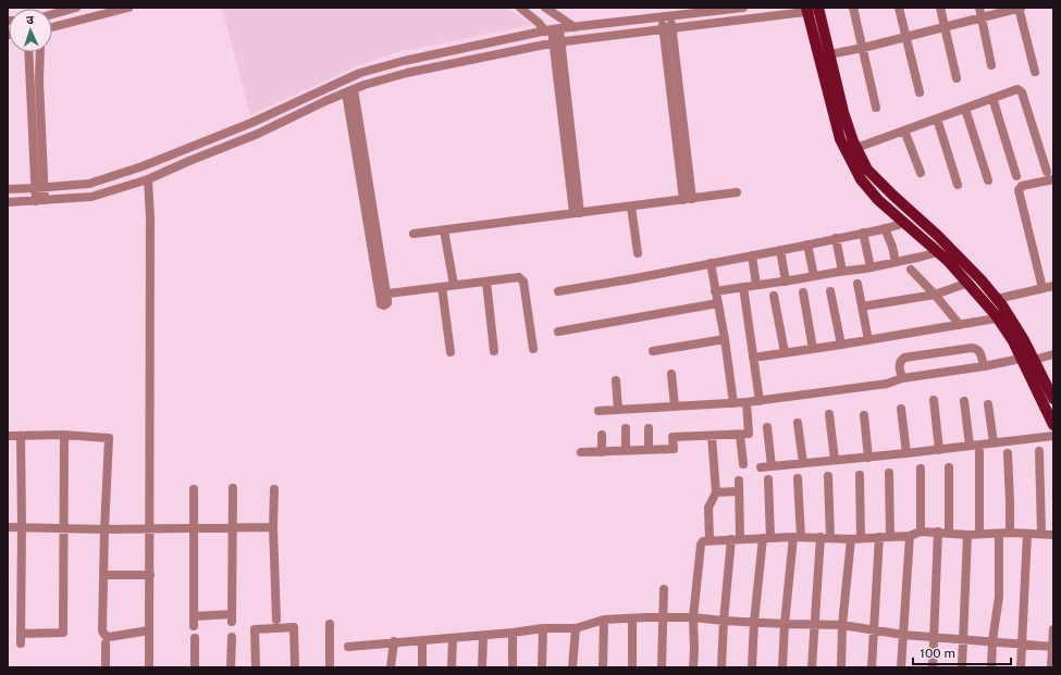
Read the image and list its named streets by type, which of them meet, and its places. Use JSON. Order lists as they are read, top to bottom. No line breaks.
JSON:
{"scale_bar":"100 m","north":"top"}
